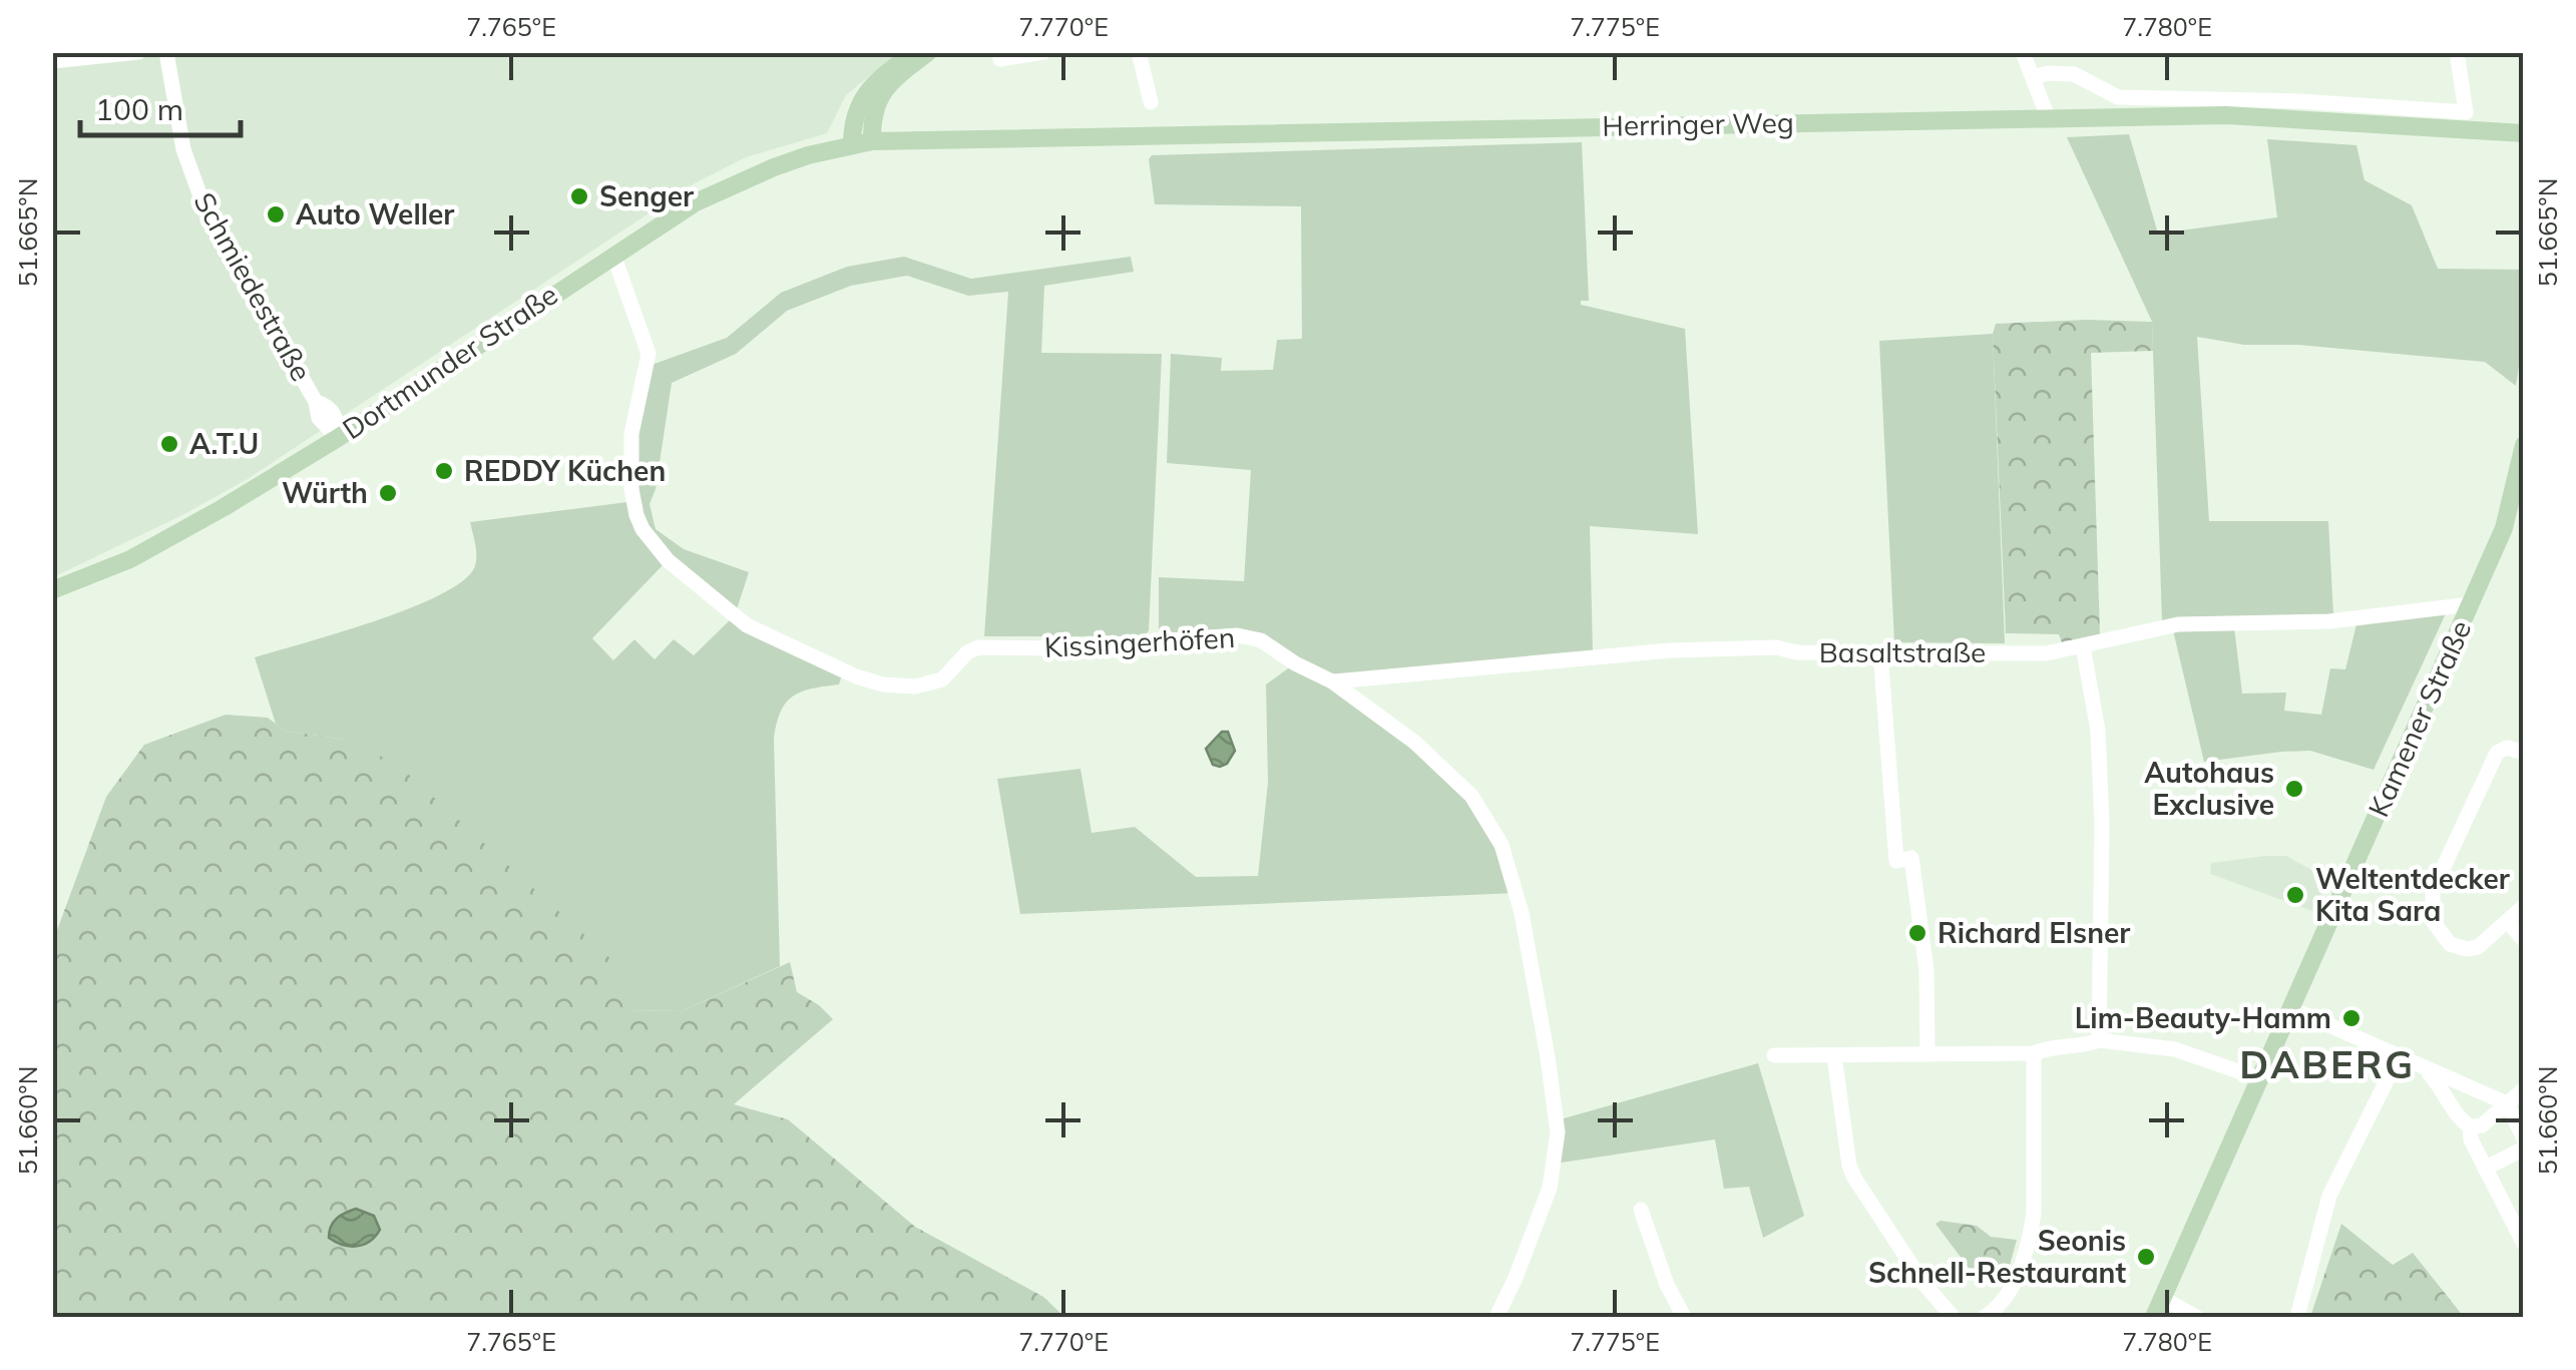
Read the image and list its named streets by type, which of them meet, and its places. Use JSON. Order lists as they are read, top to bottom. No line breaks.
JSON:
{"streets":{"main road":["Herringer Weg","Dortmunder Straße","Kamener Straße"],"street":["Schmiedestraße","Kissingerhöfen","Basaltstraße"]},"crossings":[["Herringer Weg","Dortmunder Straße"],["Schmiedestraße","Dortmunder Straße"],["Dortmunder Straße","Kissingerhöfen"],["Kissingerhöfen","Basaltstraße"],["Basaltstraße","Kamener Straße"]],"districts":["DABERG"],"places":["Senger","Auto Weller","A.T.U","REDDY Küchen","Würth","Autohaus Exclusive","Weltentdecker Kita Sara","Richard Elsner","Lim-Beauty-Hamm","Seonis Schnell-Restaurant"],"scale_bar":"100 m","coordinates":["7.765°E","7.770°E","7.775°E","7.780°E","51.665°N","51.660°N"]}
